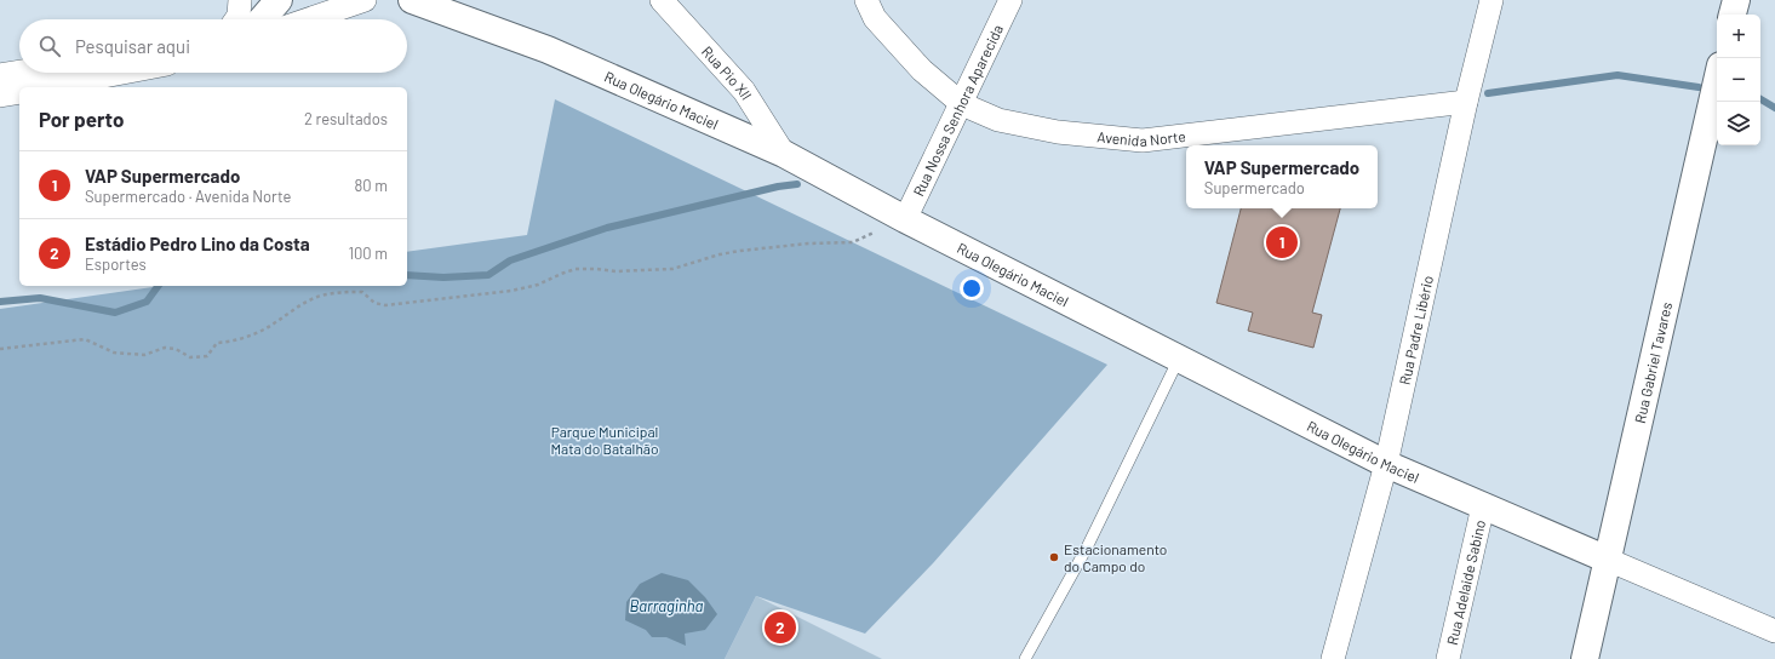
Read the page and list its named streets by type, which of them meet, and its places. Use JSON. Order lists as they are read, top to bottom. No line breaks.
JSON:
{"streets":{"street":["Rua Pio XII","Rua Olegário Maciel","Rua Nossa Senhora Aparecida","Avenida Norte","Rua Padre Libério","Rua Gabriel Tavares","Rua Adelaide Sabino"]},"crossings":[["Rua Pio XII","Rua Olegário Maciel"],["Rua Olegário Maciel","Rua Nossa Senhora Aparecida"],["Rua Olegário Maciel","Rua Padre Libério"],["Rua Olegário Maciel","Rua Gabriel Tavares"],["Rua Olegário Maciel","Rua Adelaide Sabino"],["Rua Nossa Senhora Aparecida","Avenida Norte"],["Avenida Norte","Rua Padre Libério"]],"water":["Barraginha"],"parks":["Parque Municipal Mata do Batalhão"],"places":["Estacionamento do Campo do"],"page":{"map_buttons":["+","−"],"search":"Pesquisar aqui","heading":["Por perto","2 resultados"],"popup":["VAP Supermercado","Supermercado"],"list":[{"mark":"1","name":"VAP Supermercado","note":"Supermercado · Avenida Norte","value":"80 m"},{"mark":"2","name":"Estádio Pedro Lino da Costa","note":"Esportes","value":"100 m"}],"pins":["1","2"]}}
